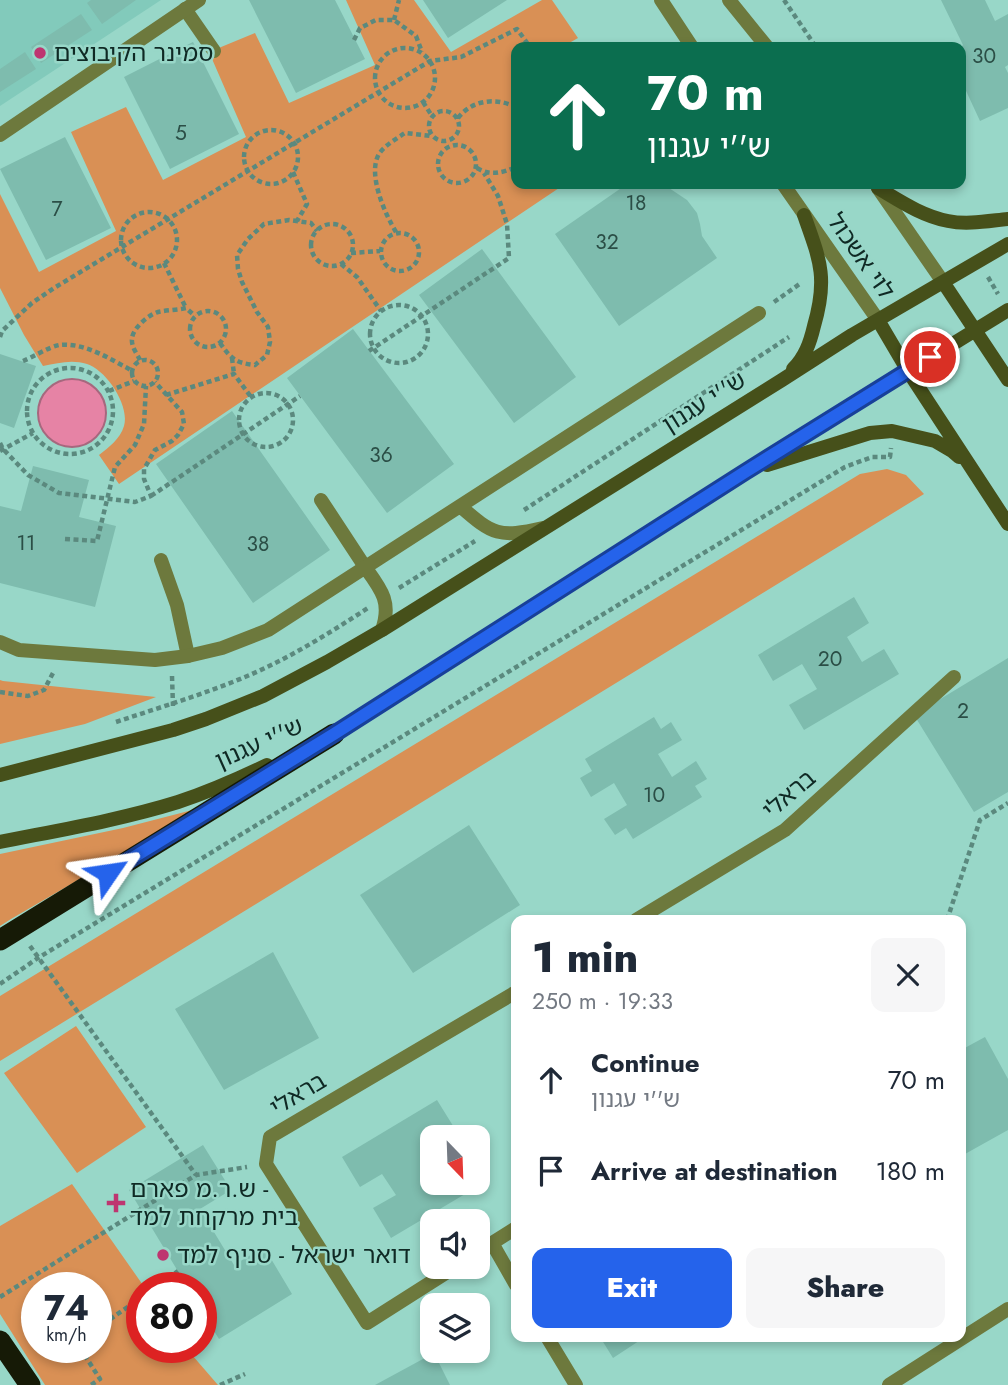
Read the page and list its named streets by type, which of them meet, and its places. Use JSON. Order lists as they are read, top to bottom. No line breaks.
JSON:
{"streets":{"main road":["ש''י עגנון"],"street":["לוי אשכול","בראלי"]},"crossings":[["לוי אשכול","ש''י עגנון"]],"places":{"other":["סמינר הקיבוצים","דואר ישראל - סניף למד"],"health":["ש.ר.מ פארם - בית מרקחת למד"]},"house_numbers":["30","5","18","7","32","36","11","38","20","2","10"],"north":"bottom right","page":{"turn":["70 m","ש''י עגנון"],"heading":["1 min","250 m · 19:33"],"list":[{"name":"Continue","note":"ש''י עגנון","value":"70 m"},{"name":"Arrive at destination","value":"180 m"}],"buttons":["Exit","Share"],"speed":"74 km/h","limit":"80"}}
